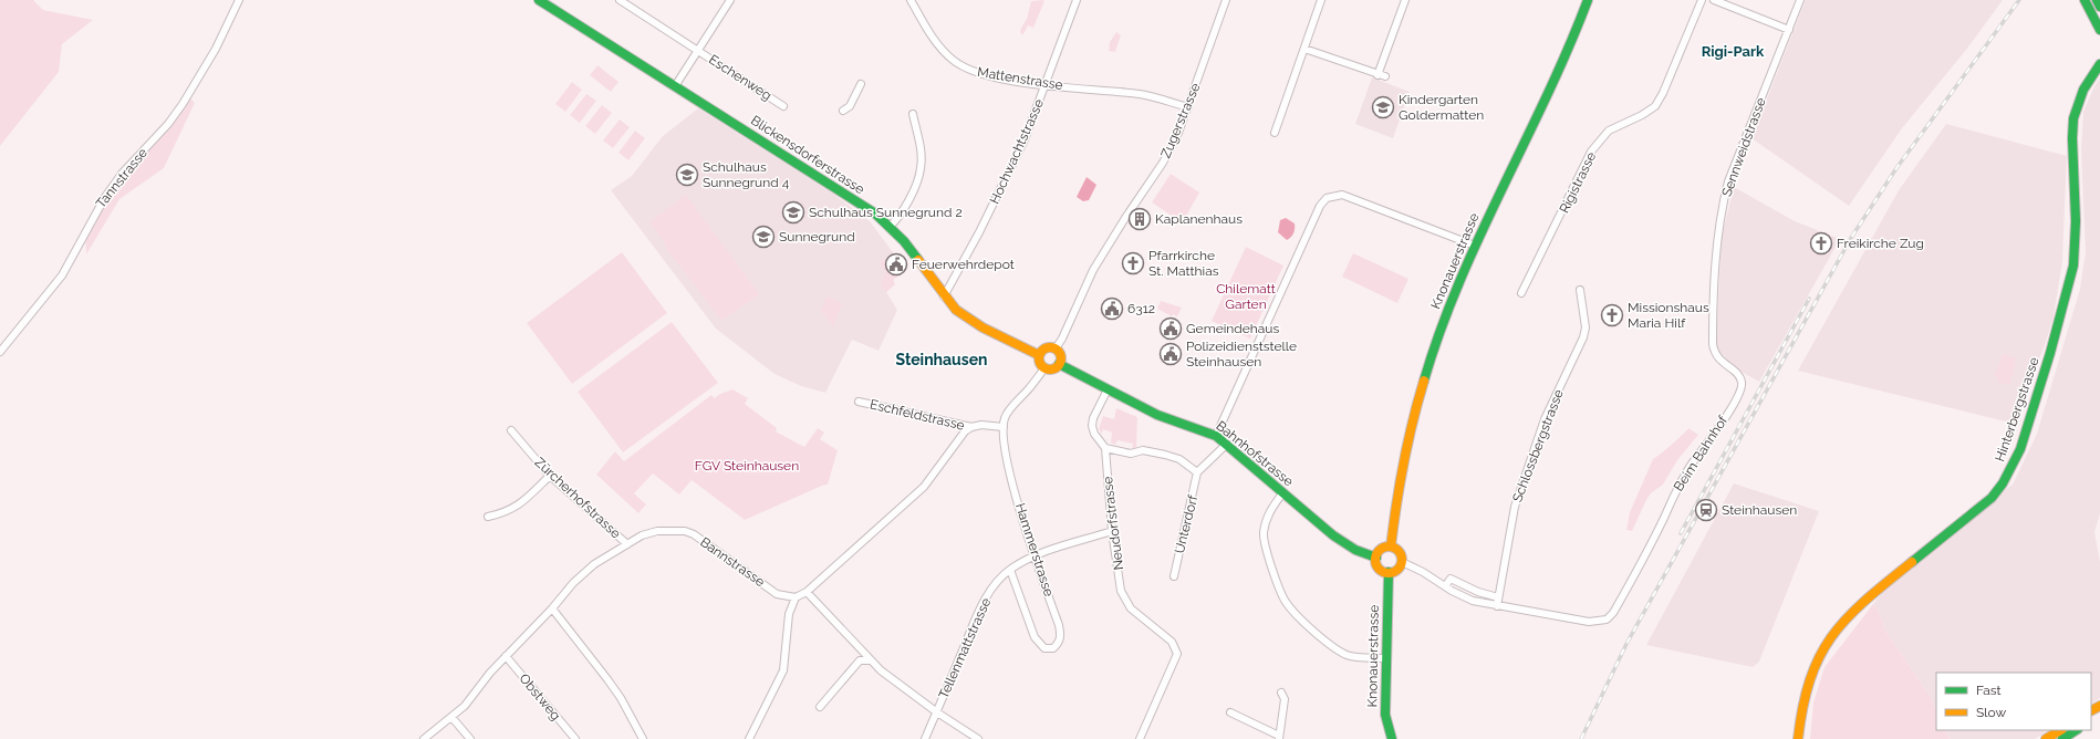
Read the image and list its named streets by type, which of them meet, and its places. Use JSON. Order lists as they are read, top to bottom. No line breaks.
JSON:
{"streets":{"main road":["Blickensdorferstrasse","Knonauerstrasse","Hinterbergstrasse","Bahnhofstrasse"],"street":["Eschenweg","Mattenstrasse","Zugerstrasse","Sennweidstrasse","Hochwachtstrasse","Tannstrasse","Rigistrasse","Eschfeldstrasse","Schlossbergstrasse","Beim Bahnhof","Zürcherhofstrasse","Neudorfstrasse","Unterdorf","Hammerstrasse","Bannstrasse","Tellenmattstrasse","Obstweg"]},"crossings":[["Mattenstrasse","Zugerstrasse"],["Mattenstrasse","Hochwachtstrasse"],["Zugerstrasse","Blickensdorferstrasse"],["Zugerstrasse","Bahnhofstrasse"],["Sennweidstrasse","Beim Bahnhof"],["Hochwachtstrasse","Blickensdorferstrasse"],["Blickensdorferstrasse","Bahnhofstrasse"],["Knonauerstrasse","Bahnhofstrasse"],["Eschfeldstrasse","Hammerstrasse"],["Schlossbergstrasse","Beim Bahnhof"],["Bahnhofstrasse","Neudorfstrasse"],["Zürcherhofstrasse","Bannstrasse"],["Neudorfstrasse","Tellenmattstrasse"],["Hammerstrasse","Tellenmattstrasse"],["Bannstrasse","Obstweg"]],"districts":["Rigi-Park","Steinhausen"],"parks":["Chilematt Garten","FGV Steinhausen"],"places":{"school or university":["Kindergarten Goldermatten","Schulhaus Sunnegrund 4","Schulhaus Sunnegrund 2","Sunnegrund"],"building":["Kaplanenhaus"],"church":["Freikirche Zug","Pfarrkirche St. Matthias","Missionshaus Maria Hilf"],"public building":["Feuerwehrdepot","6312","Gemeindehaus","Polizeidienststelle Steinhausen"],"station":["Steinhausen"]},"legend":["Fast","Slow"]}
